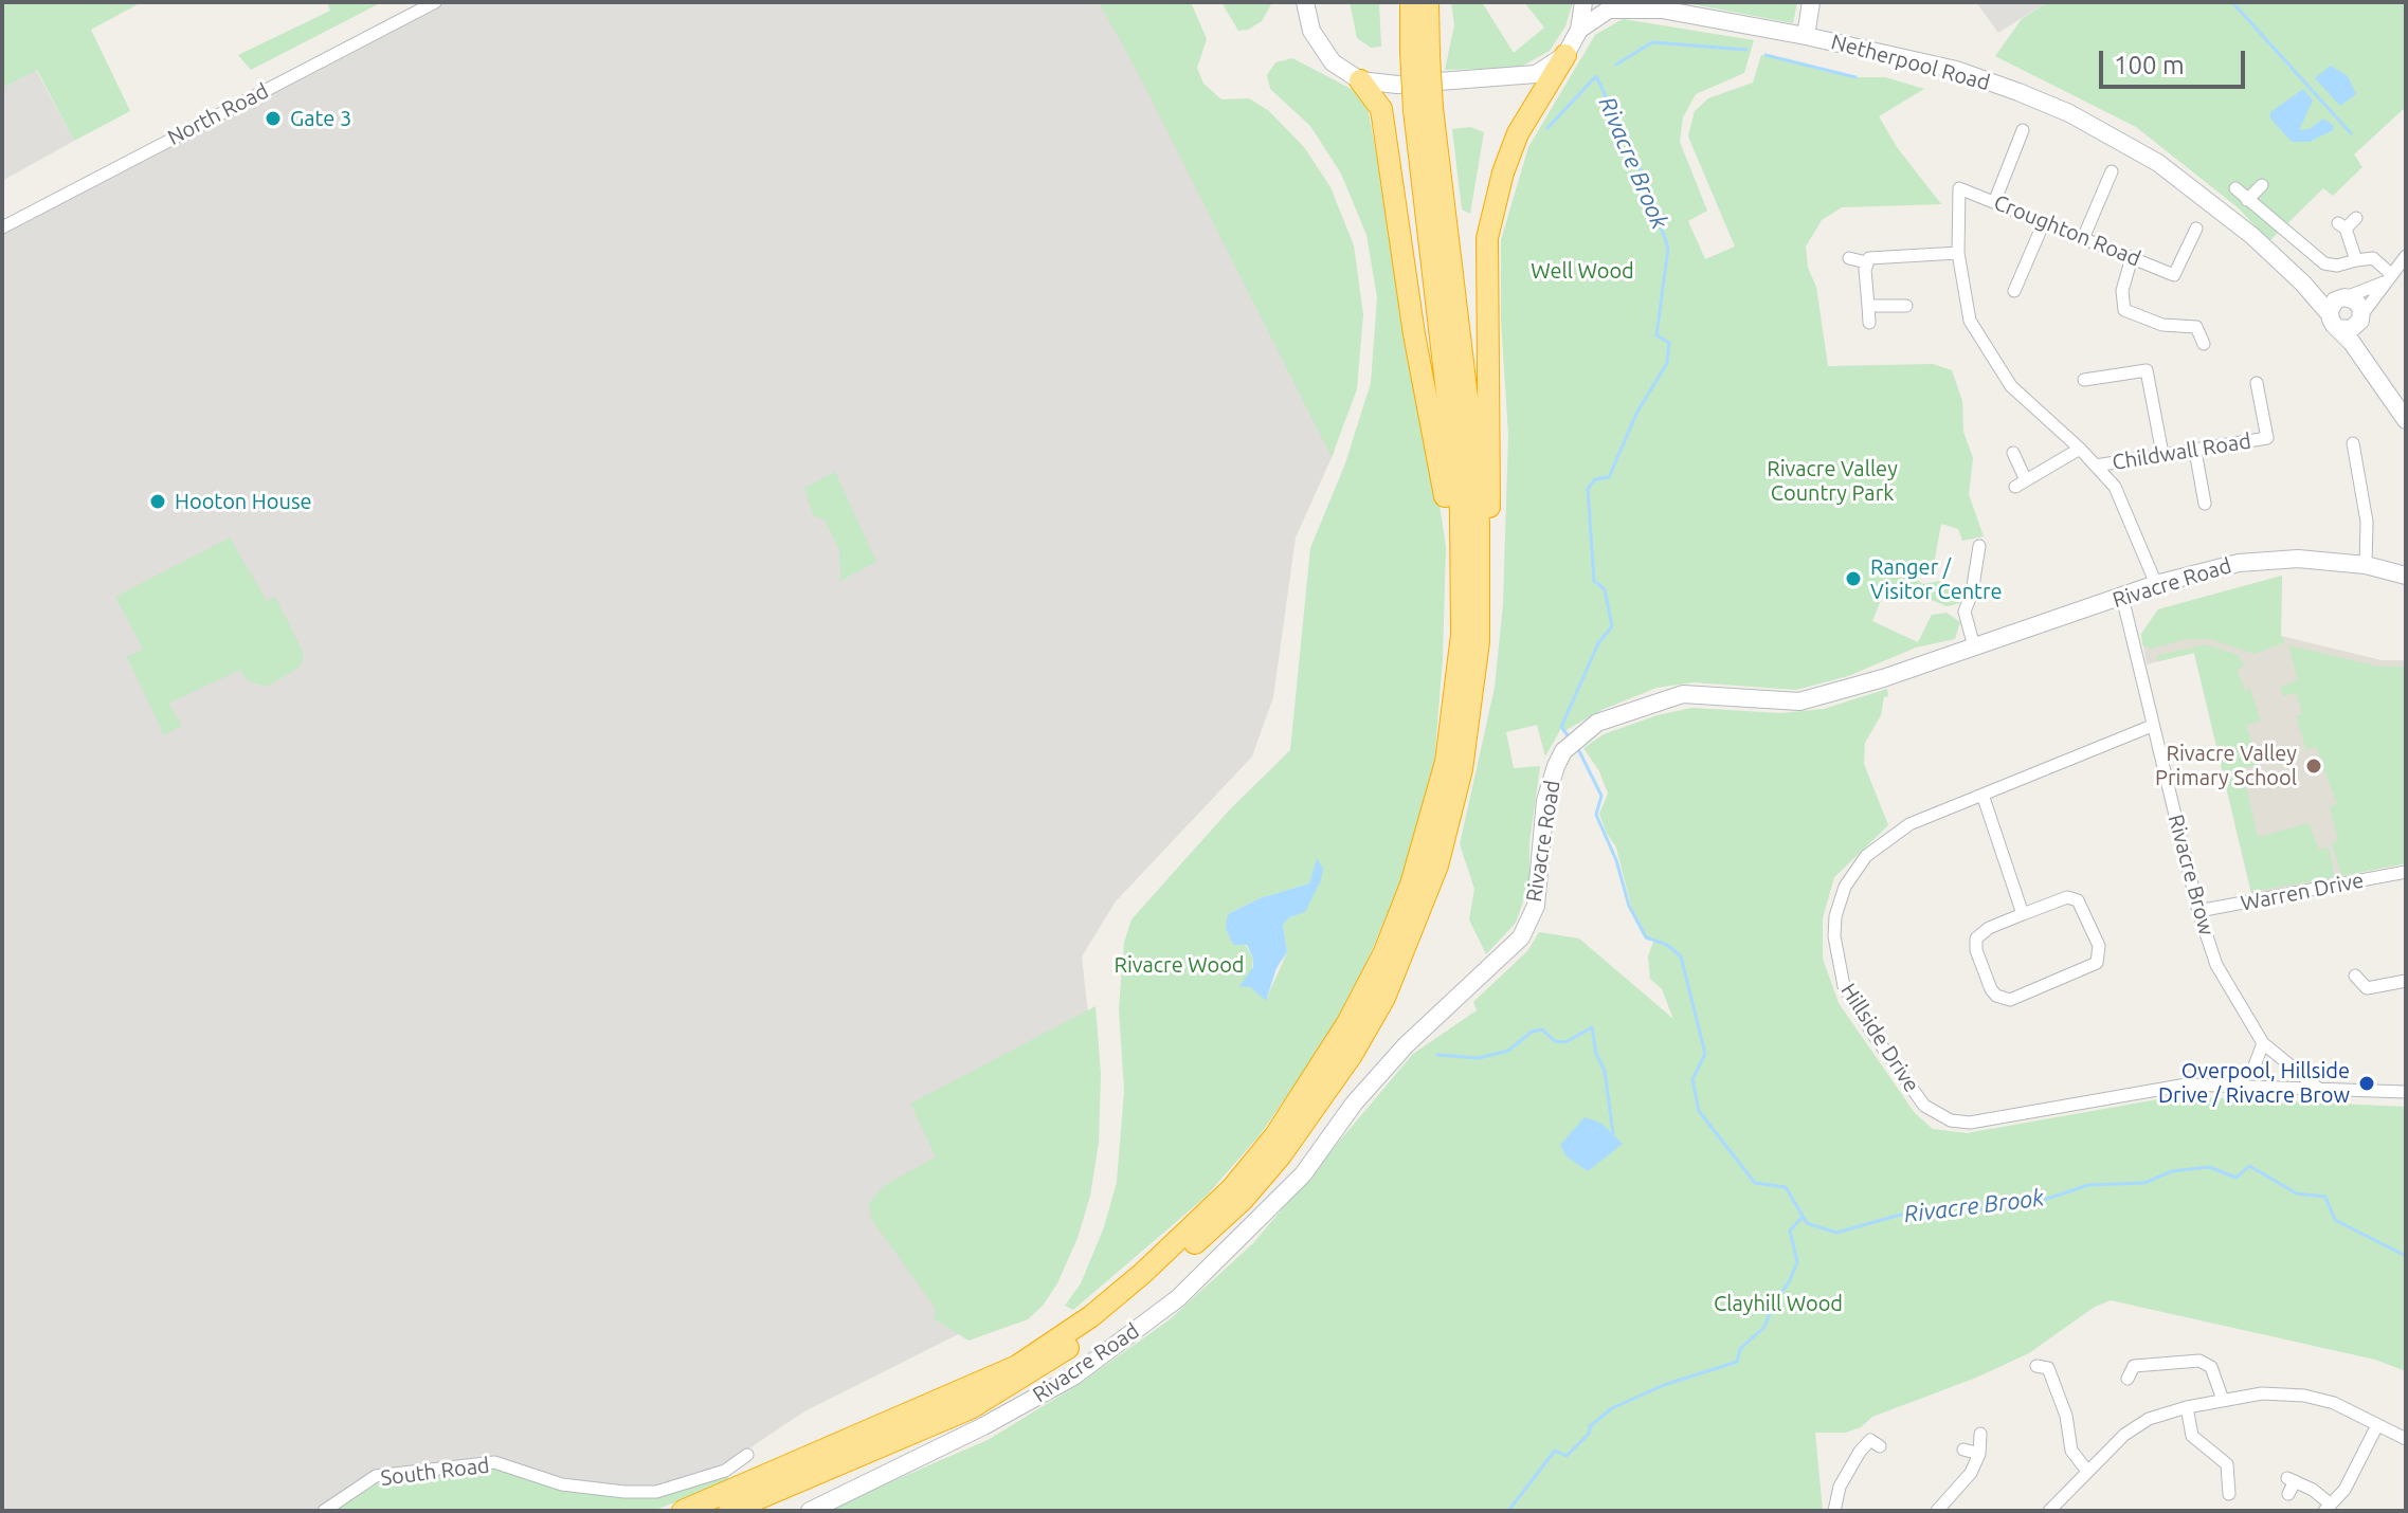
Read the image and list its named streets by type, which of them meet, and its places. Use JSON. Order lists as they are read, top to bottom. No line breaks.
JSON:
{"streets":{"main road":["Netherpool Road","Rivacre Road"],"street":["North Road","Croughton Road","Childwall Road","Rivacre Brow","Warren Drive","Hillside Drive","South Road"]},"crossings":[["Rivacre Road","Rivacre Brow"],["Rivacre Brow","Warren Drive"],["Rivacre Brow","Hillside Drive"]],"water":["Rivacre Brook"],"parks":["Well Wood","Rivacre Valley Country Park","Rivacre Wood","Clayhill Wood"],"places":["Gate 3","Hooton House","Ranger / Visitor Centre","Rivacre Valley Primary School","Overpool, Hillside Drive / Rivacre Brow"],"scale_bar":"100 m"}
